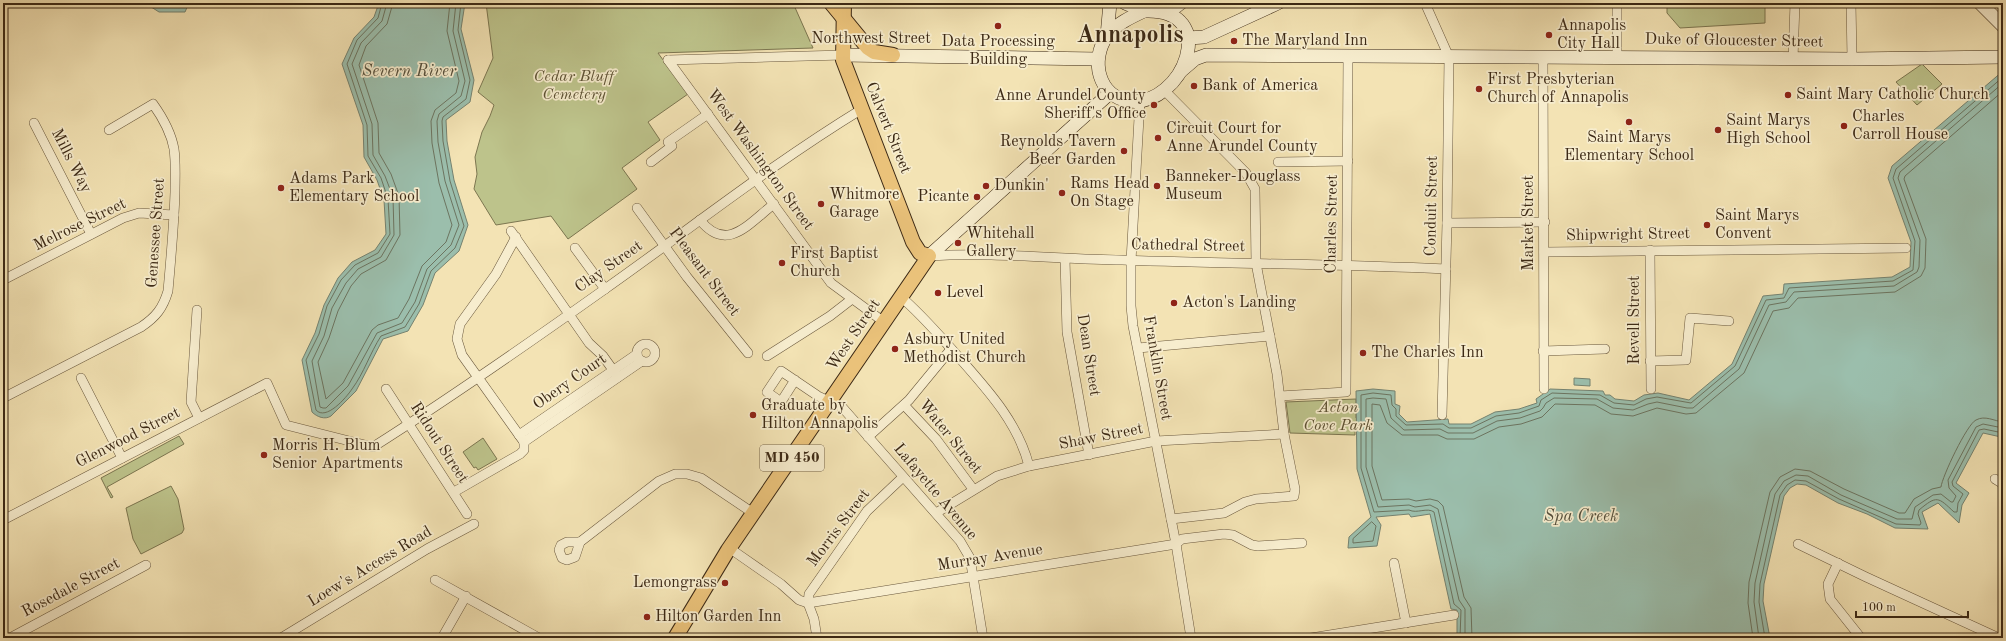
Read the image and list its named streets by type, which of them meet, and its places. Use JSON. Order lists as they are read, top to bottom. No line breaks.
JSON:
{"streets":{"main road":["Northwest Street","Duke of Gloucester Street","Calvert Street","West Street","MD 450"],"street":["West Washington Street","Mills Way","Conduit Street","Market Street","Charles Street","Melrose Street","Genessee Street","Shipwright Street","Cathedral Street","Clay Street","Pleasant Street","Revell Street","Dean Street","Franklin Street","Obery Court","Water Street","Shaw Street","Glenwood Street","Ridout Street","Lafayette Avenue","Morris Street","Murray Avenue","Loew's Access Road","Rosedale Street"]},"crossings":[["Northwest Street","Duke of Gloucester Street"],["Northwest Street","Calvert Street"],["Northwest Street","West Washington Street"],["Northwest Street","West Street"],["Northwest Street","Franklin Street"],["Duke of Gloucester Street","Conduit Street"],["Duke of Gloucester Street","Market Street"],["Duke of Gloucester Street","Charles Street"],["Duke of Gloucester Street","West Street"],["Duke of Gloucester Street","Franklin Street"],["Calvert Street","Cathedral Street"],["Calvert Street","Clay Street"],["Calvert Street","West Street"],["West Washington Street","Clay Street"],["West Washington Street","West Street"],["Mills Way","Melrose Street"],["Conduit Street","Cathedral Street"],["Market Street","Shipwright Street"],["Charles Street","Cathedral Street"],["Melrose Street","Genessee Street"],["Shipwright Street","Revell Street"],["Cathedral Street","West Street"],["Cathedral Street","Dean Street"],["Cathedral Street","Franklin Street"],["Clay Street","Pleasant Street"],["Clay Street","Glenwood Street"],["Clay Street","Ridout Street"],["West Street","Franklin Street"],["West Street","Lafayette Avenue"],["Dean Street","Shaw Street"],["Franklin Street","Shaw Street"],["Franklin Street","Murray Avenue"],["Water Street","Shaw Street"],["Shaw Street","Lafayette Avenue"],["Lafayette Avenue","Morris Street"],["Lafayette Avenue","Murray Avenue"],["Morris Street","Murray Avenue"]],"districts":["Annapolis"],"water":["Severn River","Spa Creek"],"parks":["Cedar Bluff Cemetery","Acton Cove Park"],"places":["Data Processing Building","Annapolis City Hall","The Maryland Inn","Bank of America","First Presbyterian Church of Annapolis","Saint Mary Catholic Church","Anne Arundel County Sheriff's Office","Saint Marys Elementary School","Charles Carroll House","Saint Marys High School","Circuit Court for Anne Arundel County","Reynolds Tavern Beer Garden","Dunkin'","Banneker-Douglass Museum","Adams Park Elementary School","Rams Head On Stage","Picante","Whitmore Garage","Saint Marys Convent","Whitehall Gallery","First Baptist Church","Level","Acton's Landing","Asbury United Methodist Church","The Charles Inn","Graduate by Hilton Annapolis","Morris H. Blum Senior Apartments","Lemongrass","Hilton Garden Inn"],"scale_bar":"100 m"}
